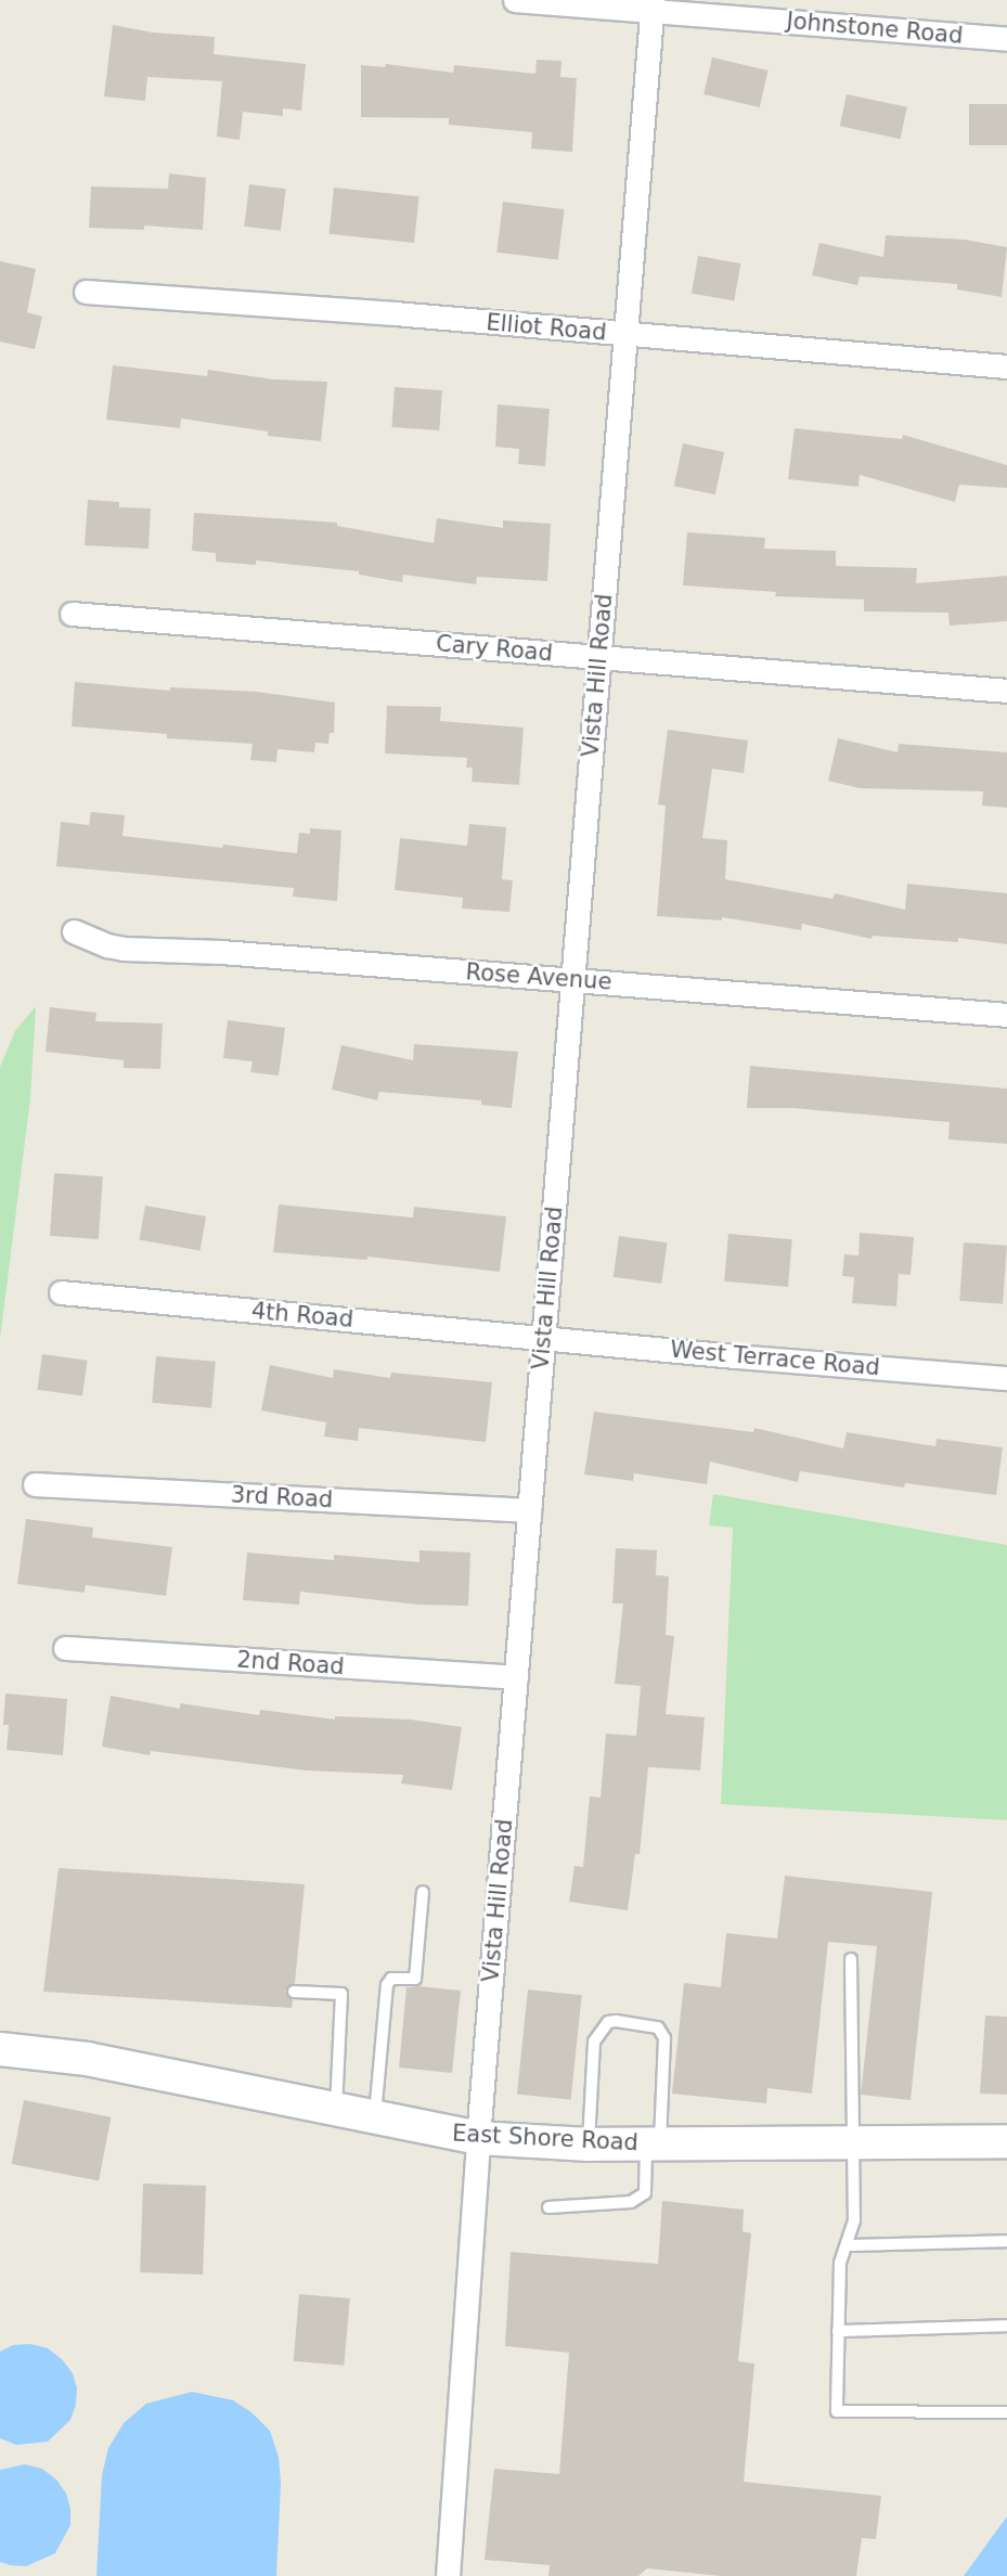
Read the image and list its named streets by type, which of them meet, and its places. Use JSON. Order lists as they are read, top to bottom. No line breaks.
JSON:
{"streets":{"main road":["East Shore Road"],"street":["Johnstone Road","Elliot Road","Cary Road","Vista Hill Road","Rose Avenue","4th Road","West Terrace Road","3rd Road","2nd Road"]},"crossings":[["Johnstone Road","Vista Hill Road"],["Elliot Road","Vista Hill Road"],["Cary Road","Vista Hill Road"],["Vista Hill Road","Rose Avenue"],["Vista Hill Road","4th Road"],["Vista Hill Road","West Terrace Road"],["Vista Hill Road","3rd Road"],["Vista Hill Road","2nd Road"],["Vista Hill Road","East Shore Road"],["4th Road","West Terrace Road"]]}
